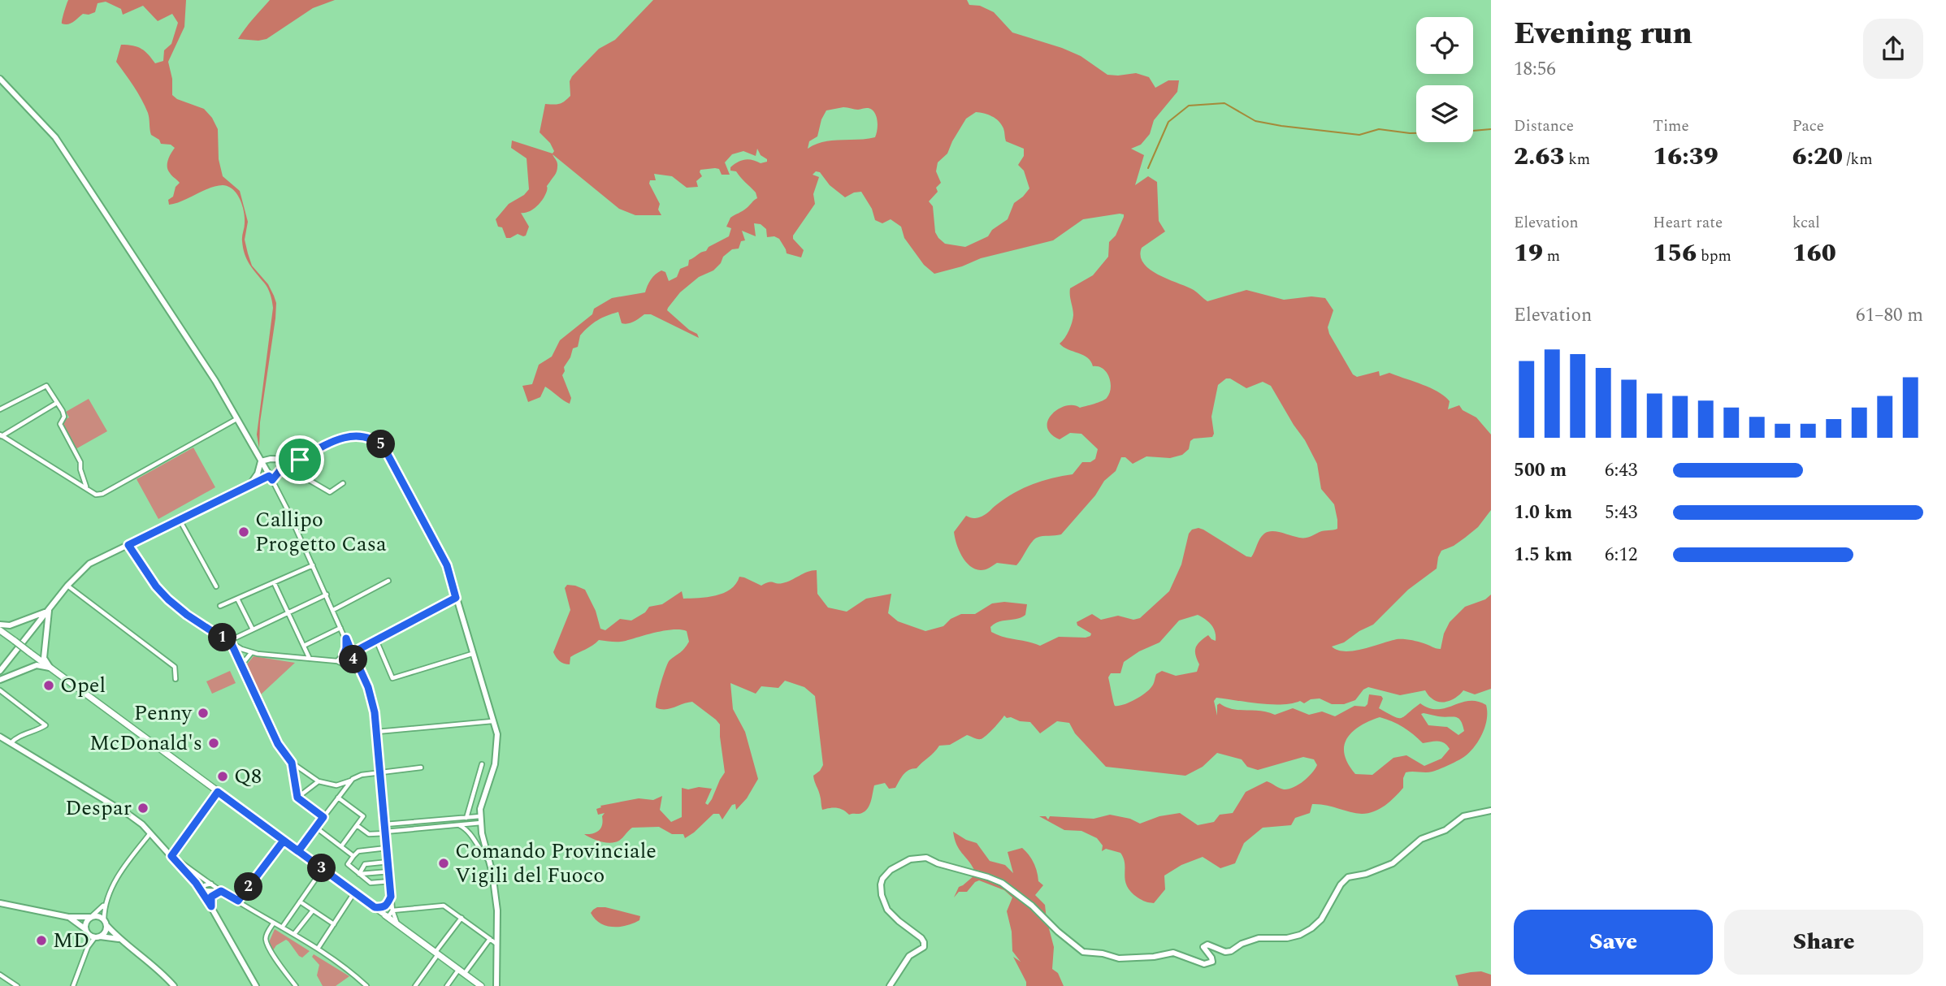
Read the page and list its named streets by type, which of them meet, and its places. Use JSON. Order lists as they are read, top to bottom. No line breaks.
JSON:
{"places":["Callipo Progetto Casa","Opel","Penny","McDonald's","Q8","Despar","Comando Provinciale Vigili del Fuoco","MD"],"page":{"heading":["Evening run","18:56"],"stats":[["Distance","2.63 km"],["Time","16:39"],["Pace","6:20 /km"],["Elevation","19 m"],["Heart rate","156 bpm"],["kcal","160"]],"chart":["Elevation","61–80 m"],"pins":["5","1","4","3","2"],"list":[{"name":"500 m","note":"6:43"},{"name":"1.0 km","note":"5:43"},{"name":"1.5 km","note":"6:12"}],"buttons":["Save","Share"]}}
